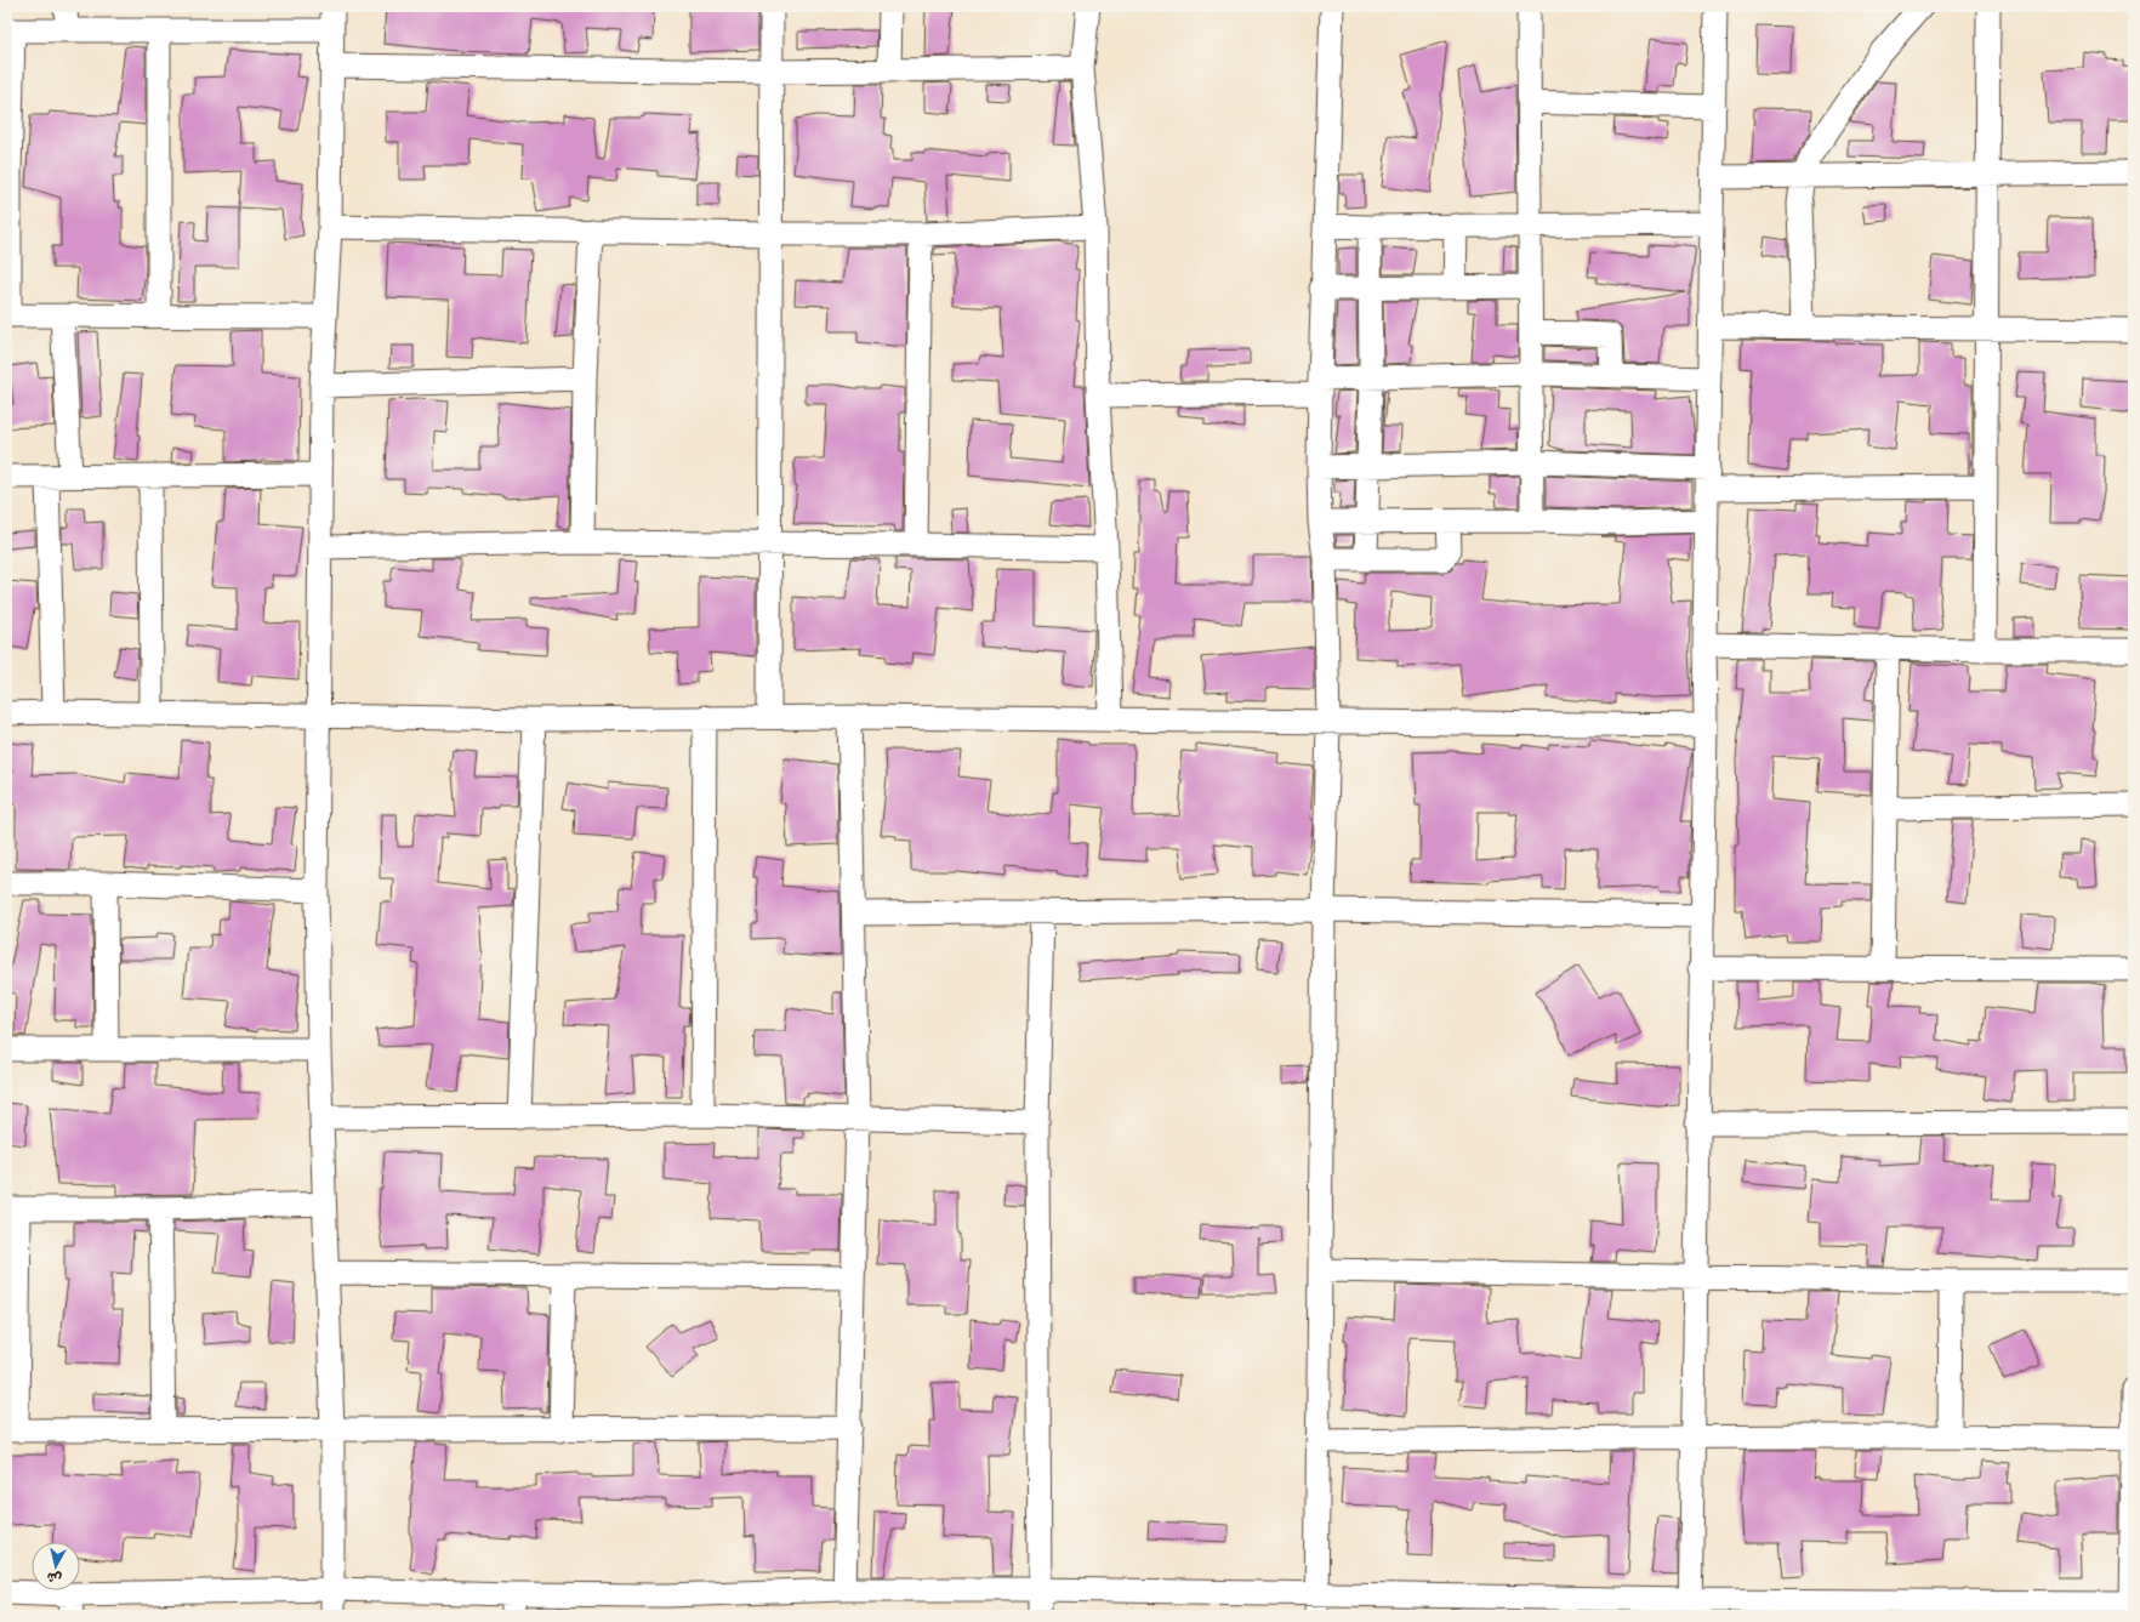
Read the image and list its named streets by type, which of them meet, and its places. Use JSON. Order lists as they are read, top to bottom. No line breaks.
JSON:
{"north":"bottom"}
